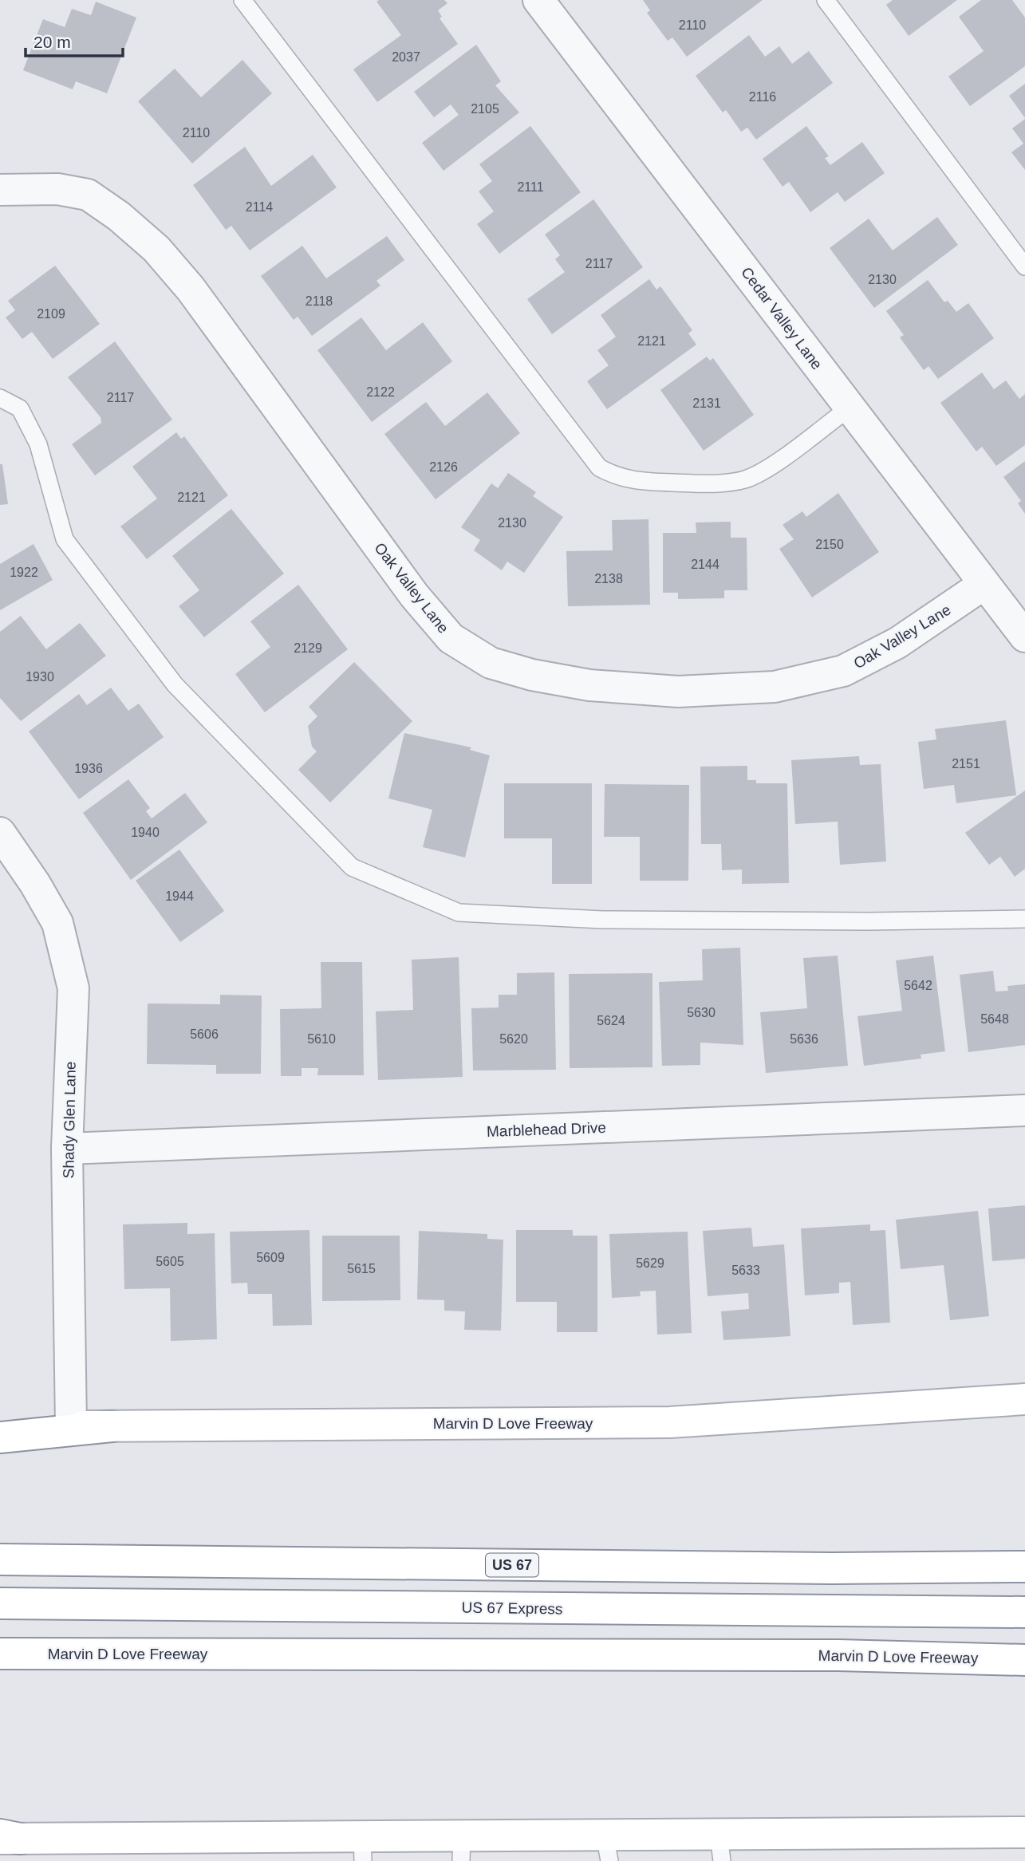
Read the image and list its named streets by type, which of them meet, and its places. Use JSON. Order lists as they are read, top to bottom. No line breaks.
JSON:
{"streets":{"main road":["Marvin D Love Freeway","US 67","US 67 Express"],"street":["Cedar Valley Lane","Oak Valley Lane","Shady Glen Lane","Marblehead Drive"]},"crossings":[["Cedar Valley Lane","Oak Valley Lane"],["Shady Glen Lane","Marblehead Drive"],["Shady Glen Lane","Marvin D Love Freeway"]],"house_numbers":["2110","2037","2116","2105","2110","2111","2114","2117","2130","2118","2109","2121","2122","2117","2131","2126","2121","2130","2150","2144","1922","2138","2129","1930","2151","1936","1940","1944","5642","5630","5648","5624","5606","5610","5620","5636","5609","5605","5629","5615","5633"],"scale_bar":"20 m"}
